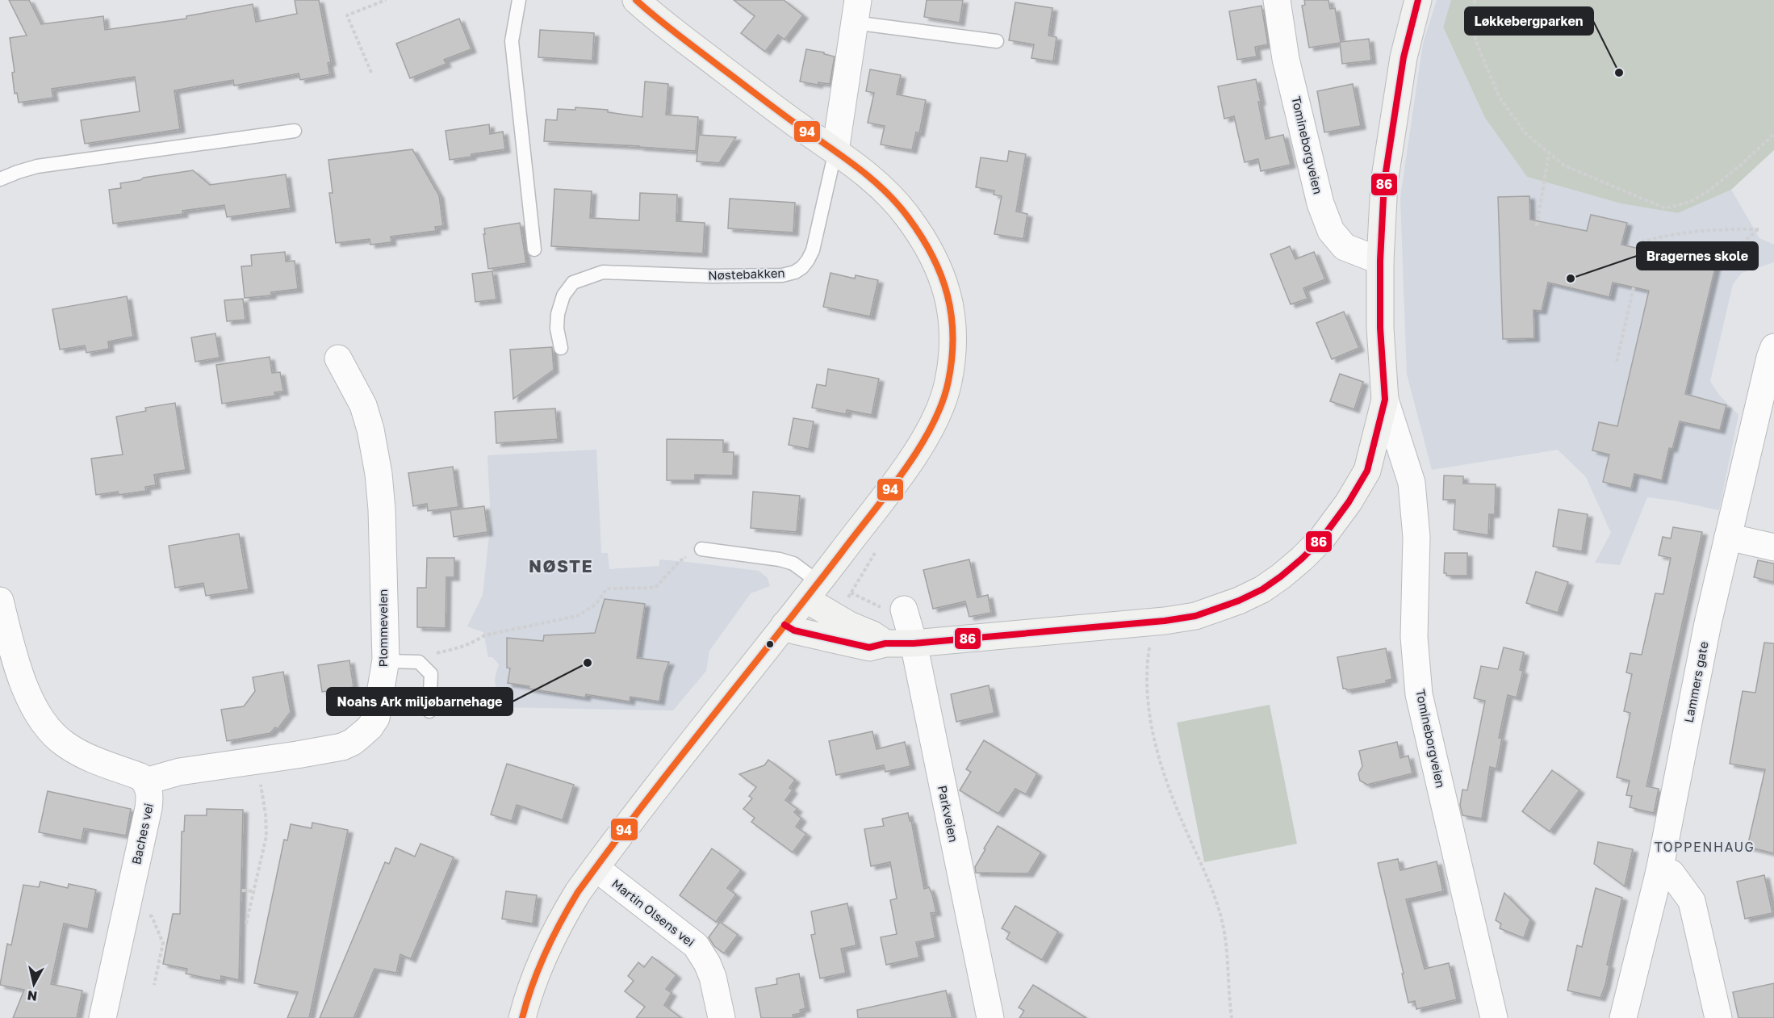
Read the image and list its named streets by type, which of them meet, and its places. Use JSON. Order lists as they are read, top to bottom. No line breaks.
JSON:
{"streets":{"street":["Tomineborgveien","Nøstebakken","Plommeveien","Lammers gate","Parkveien","Baches vei","Martin Olsens vei"]},"crossings":[["Plommeveien","Baches vei"]],"districts":["NØSTE","TOPPENHAUG"],"places":["Løkkebergparken","Bragernes skole","Noahs Ark miljøbarnehage"],"lines":["transit line 94","transit line 86"],"north":"bottom"}
